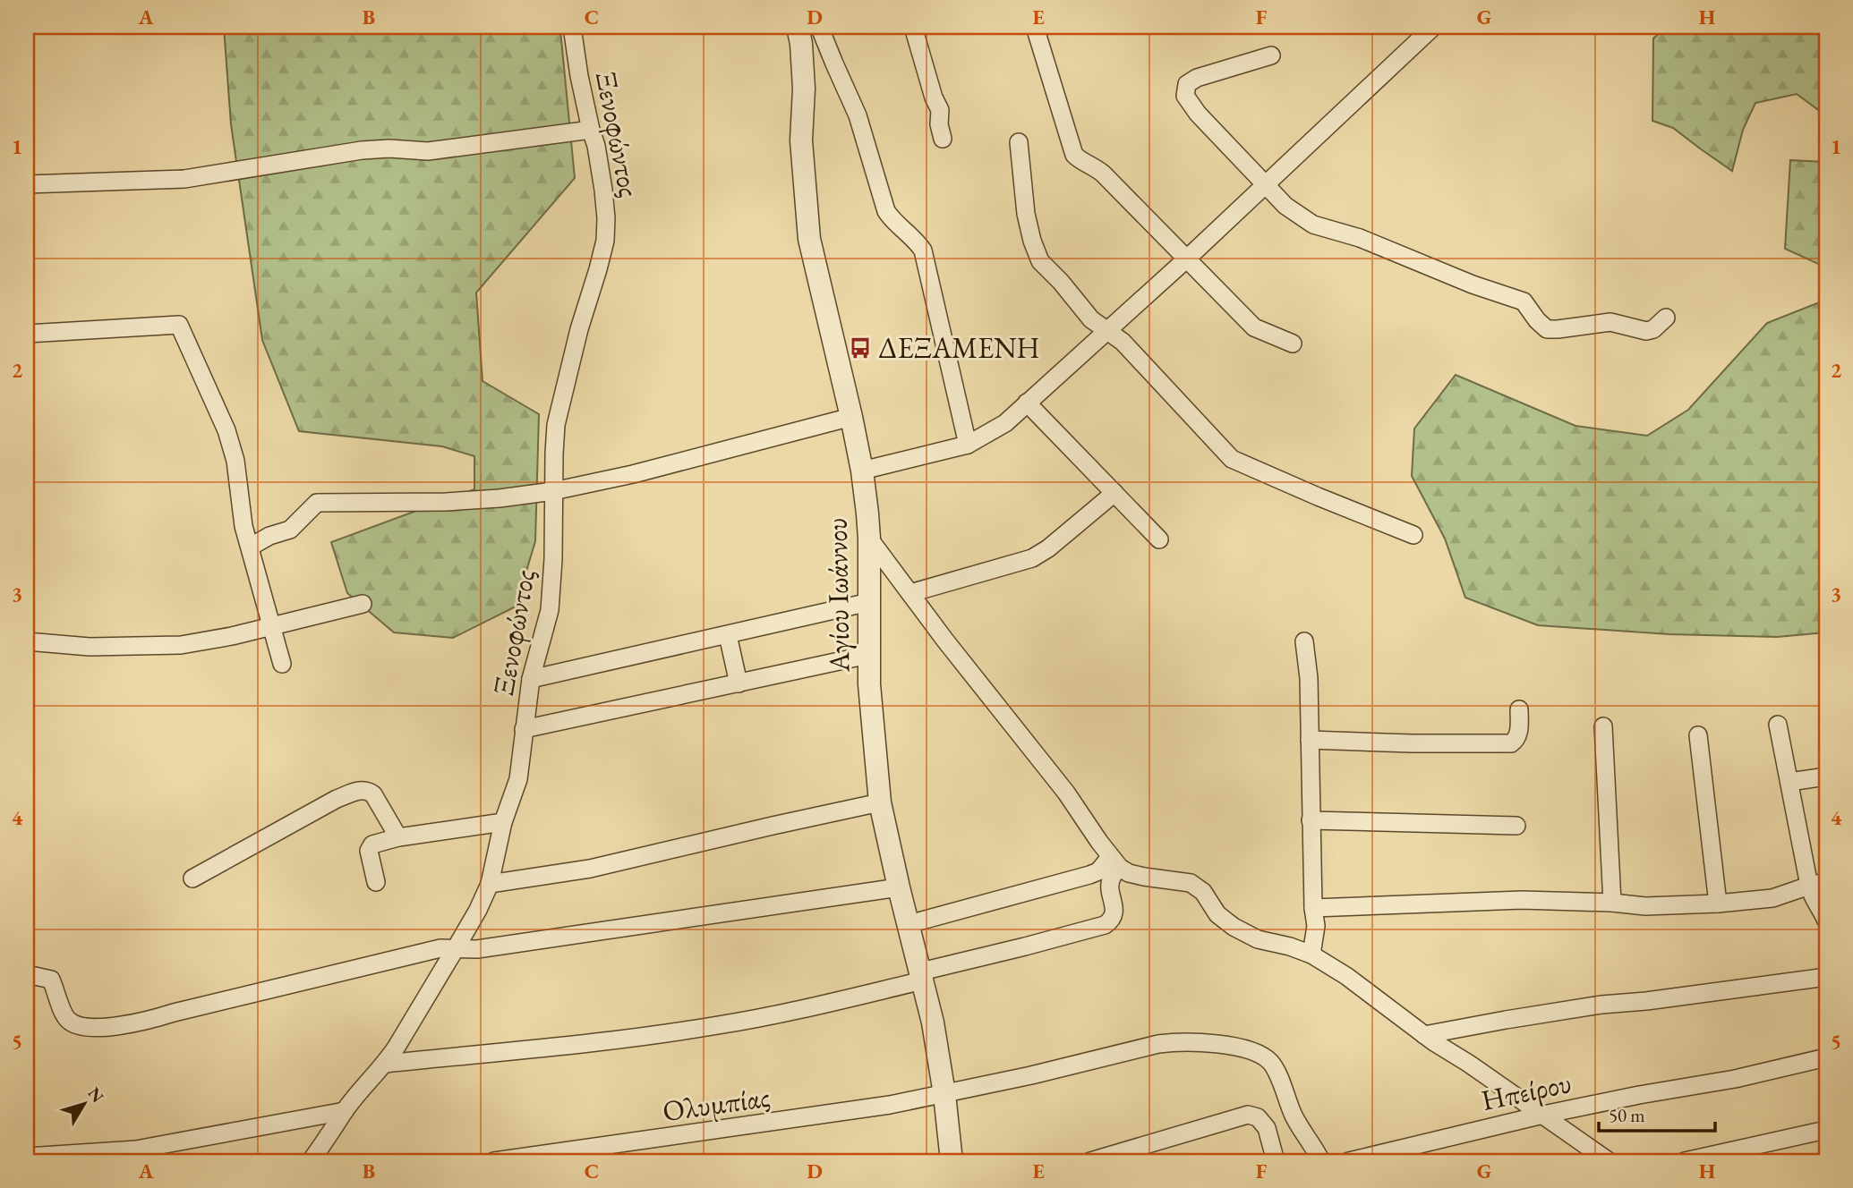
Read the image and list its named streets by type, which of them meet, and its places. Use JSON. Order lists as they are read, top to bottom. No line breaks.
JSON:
{"streets":{"street":["Ξενοφώντος","Αγίου Ιωάννου","Ηπείρου","Ολυμπίας"]},"crossings":[["Αγίου Ιωάννου","Ολυμπίας"]],"places":{"bus stop":["ΔΕΞΑΜΕΝΗ"]},"scale_bar":"50 m","north":"top right","grid":{"columns":["A","B","C","D","E","F","G","H"],"rows":["1","2","3","4","5"]}}
